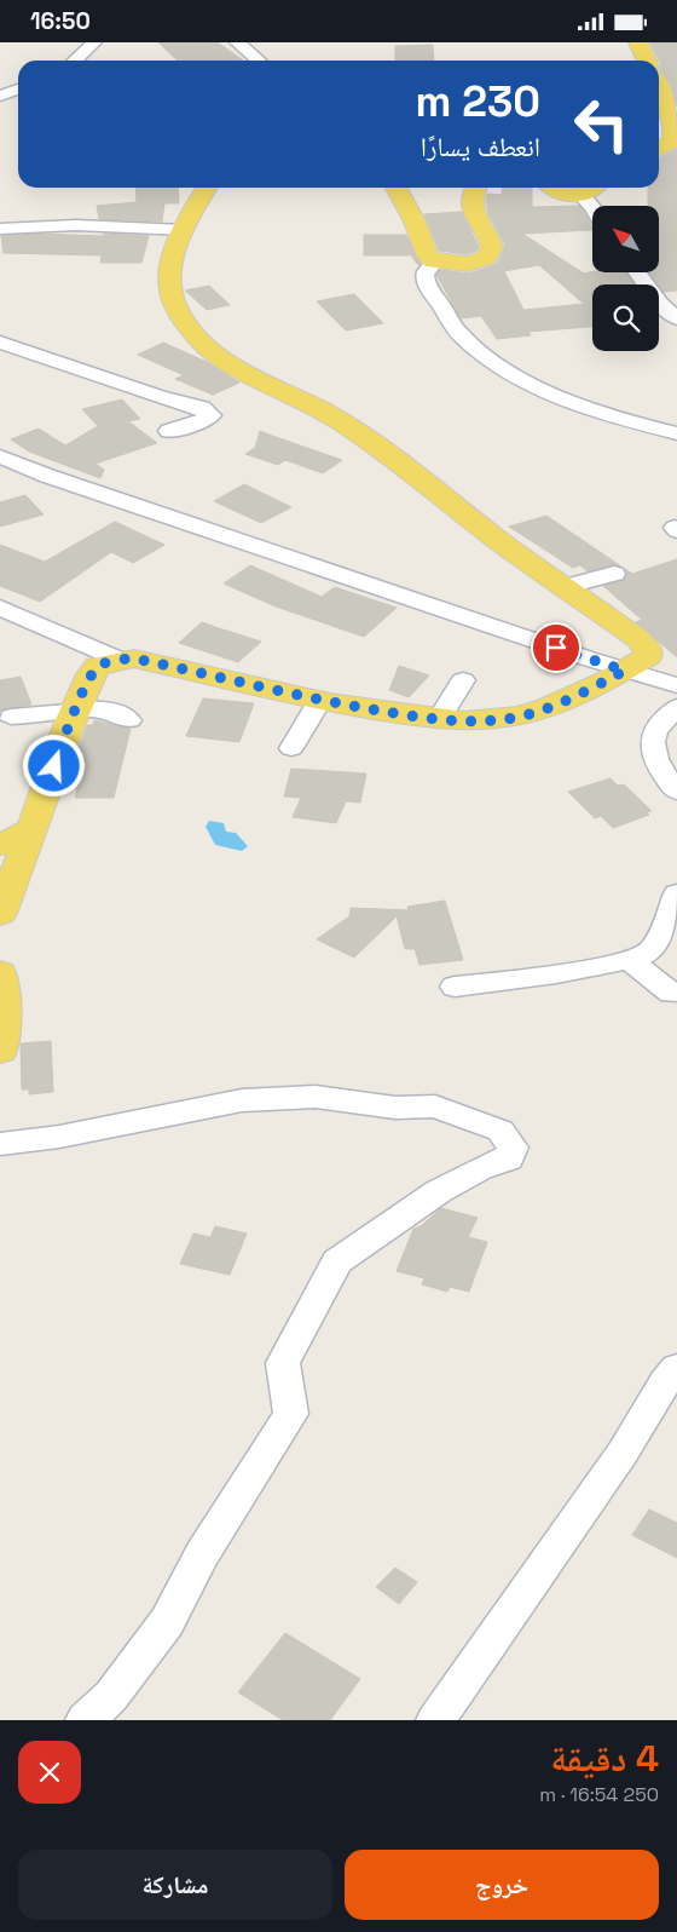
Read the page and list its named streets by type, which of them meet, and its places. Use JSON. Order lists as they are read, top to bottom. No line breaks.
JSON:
{"north":"top left","page":{"status":"16:50","turn":["230 m","انعطف يسارًا"],"heading":["4 دقيقة","250 m · 16:54"],"buttons":["خروج","مشاركة"]}}
